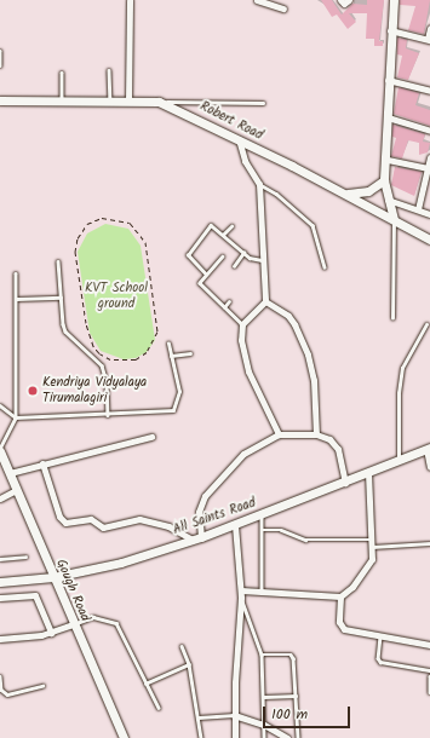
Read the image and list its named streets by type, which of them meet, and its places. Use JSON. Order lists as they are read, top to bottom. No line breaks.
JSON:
{"streets":{"street":["Robert Road","All Saints Road","Gough Road"]},"crossings":[["All Saints Road","Gough Road"]],"parks":["KVT School ground"],"places":["Kendriya Vidyalaya Tirumalagiri"],"scale_bar":"100 m"}
